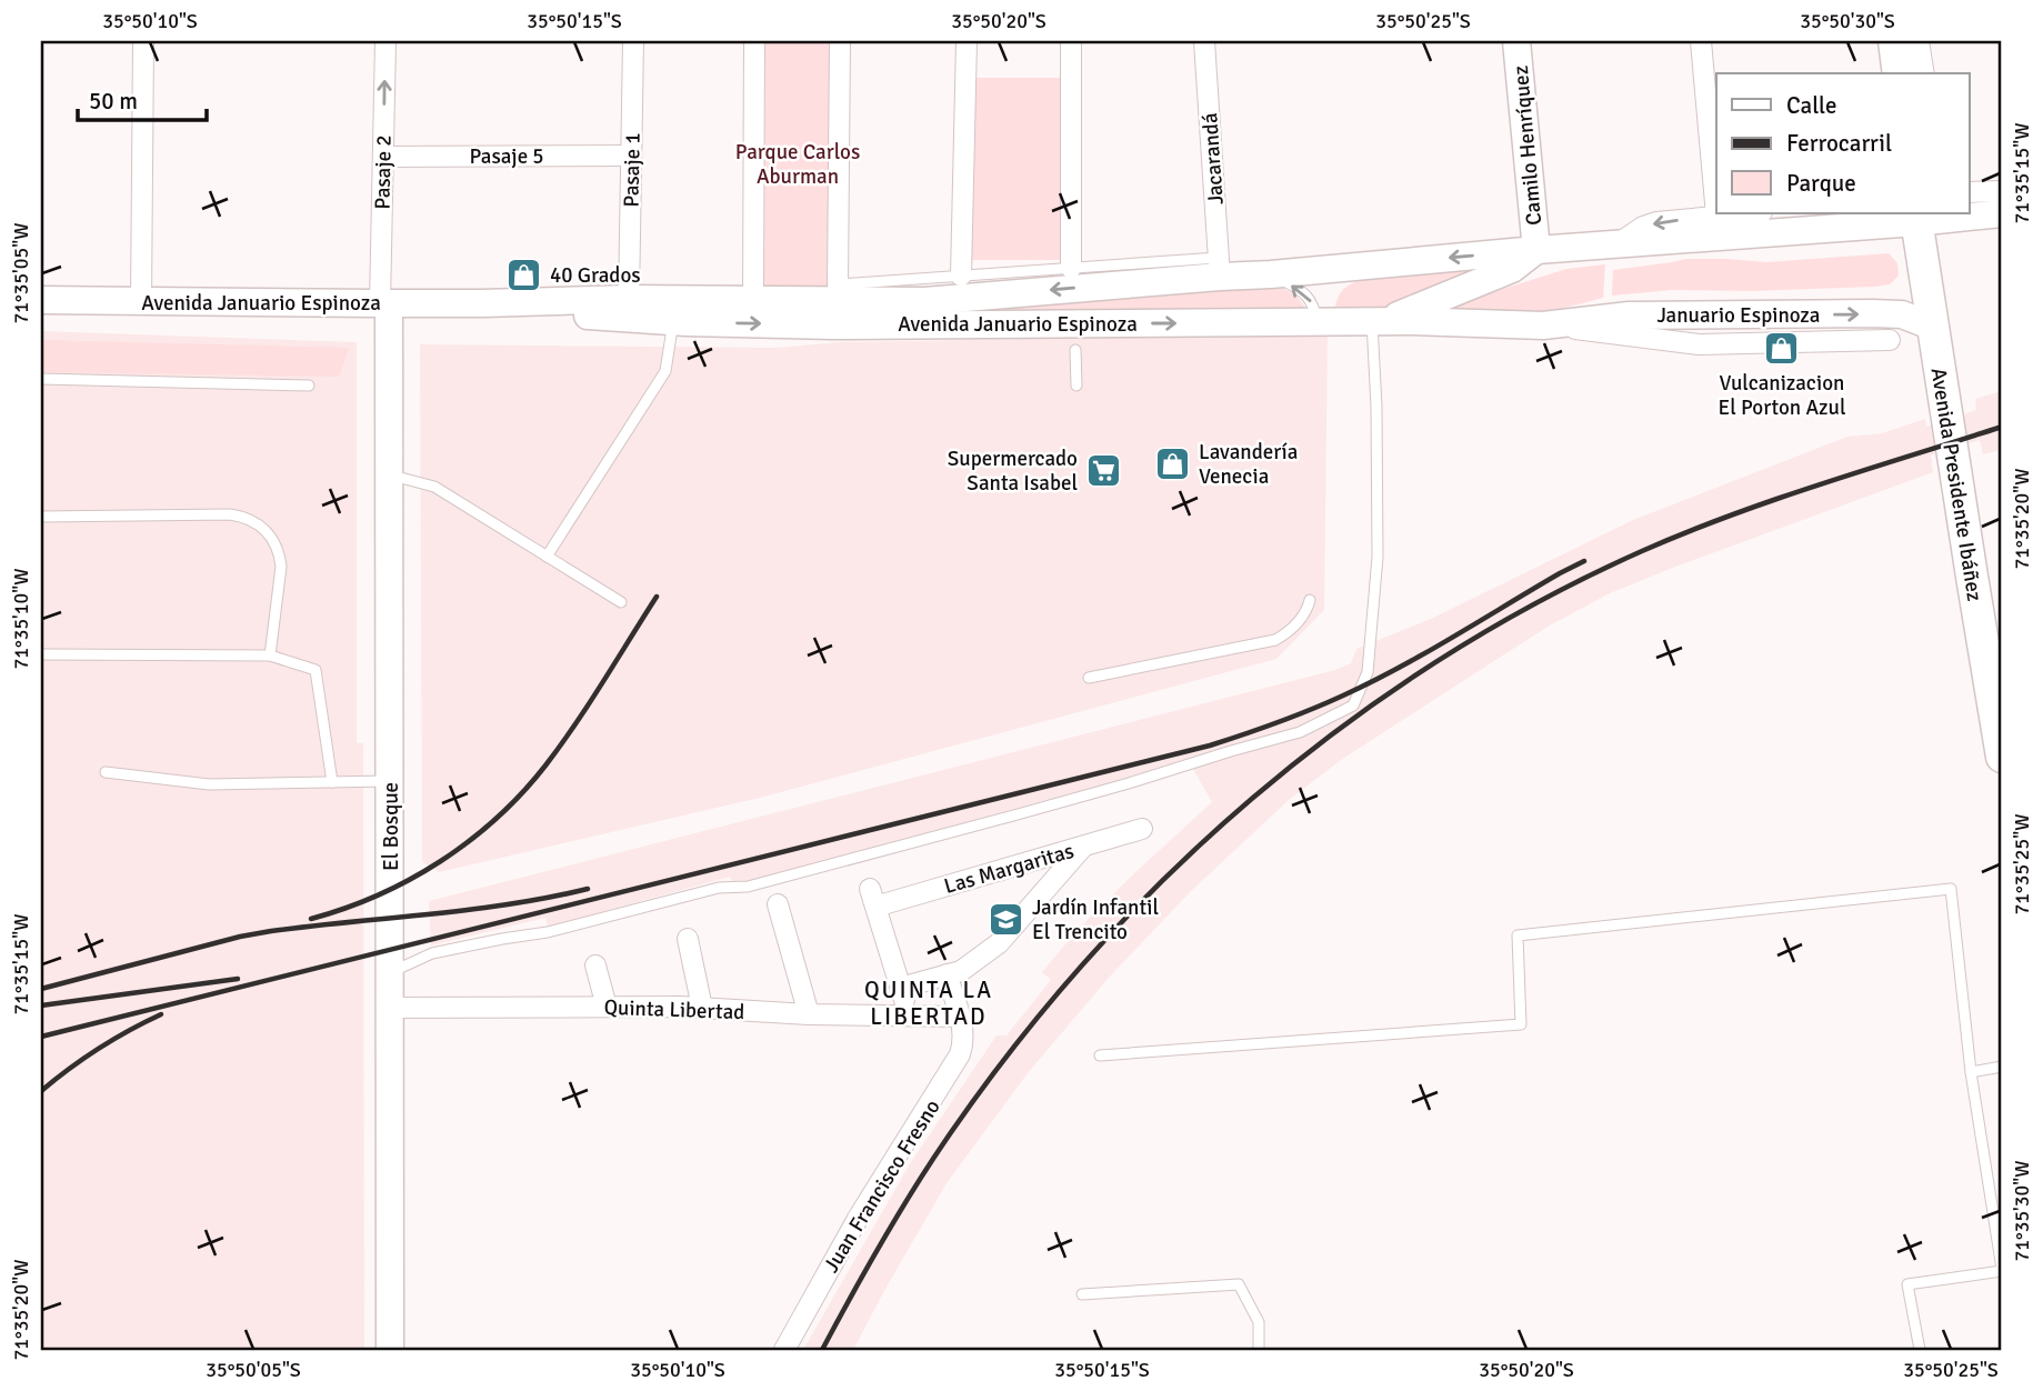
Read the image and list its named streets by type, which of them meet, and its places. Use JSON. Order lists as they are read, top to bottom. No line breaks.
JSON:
{"streets":{"main road":["Camilo Henríquez","Avenida Januario Espinoza","Januario Espinoza","Avenida Presidente Ibáñez","El Bosque"],"street":["Pasaje 5","Jacarandá","Pasaje 1","Pasaje 2","Las Margaritas","Quinta Libertad","Juan Francisco Fresno"]},"crossings":[["Camilo Henríquez","Avenida Januario Espinoza"],["Pasaje 5","Pasaje 1"],["Pasaje 5","Pasaje 2"],["Jacarandá","Avenida Januario Espinoza"],["Pasaje 1","Avenida Januario Espinoza"],["Pasaje 2","Avenida Januario Espinoza"],["Pasaje 2","El Bosque"],["Avenida Januario Espinoza","Januario Espinoza"],["Avenida Januario Espinoza","Avenida Presidente Ibáñez"],["Avenida Januario Espinoza","El Bosque"],["Januario Espinoza","Avenida Presidente Ibáñez"],["El Bosque","Quinta Libertad"],["Quinta Libertad","Juan Francisco Fresno"]],"one_way":["Pasaje 2","Januario Espinoza"],"districts":["QUINTA LA LIBERTAD"],"parks":["Parque Carlos Aburman"],"places":{"shop":["40 Grados","Vulcanizacion El Porton Azul","Lavandería Venecia"],"supermarket":["Supermercado Santa Isabel"],"school or university":["Jardín Infantil El Trencito"]},"legend":["Calle","Ferrocarril","Parque"],"scale_bar":"50 m","coordinates":["35°50'10\"S","35°50'15\"S","35°50'20\"S","35°50'25\"S","35°50'30\"S","71°35'15\"W","71°35'05\"W","71°35'20\"W","71°35'10\"W","71°35'25\"W","71°35'30\"W","35°50'05\"S"]}
